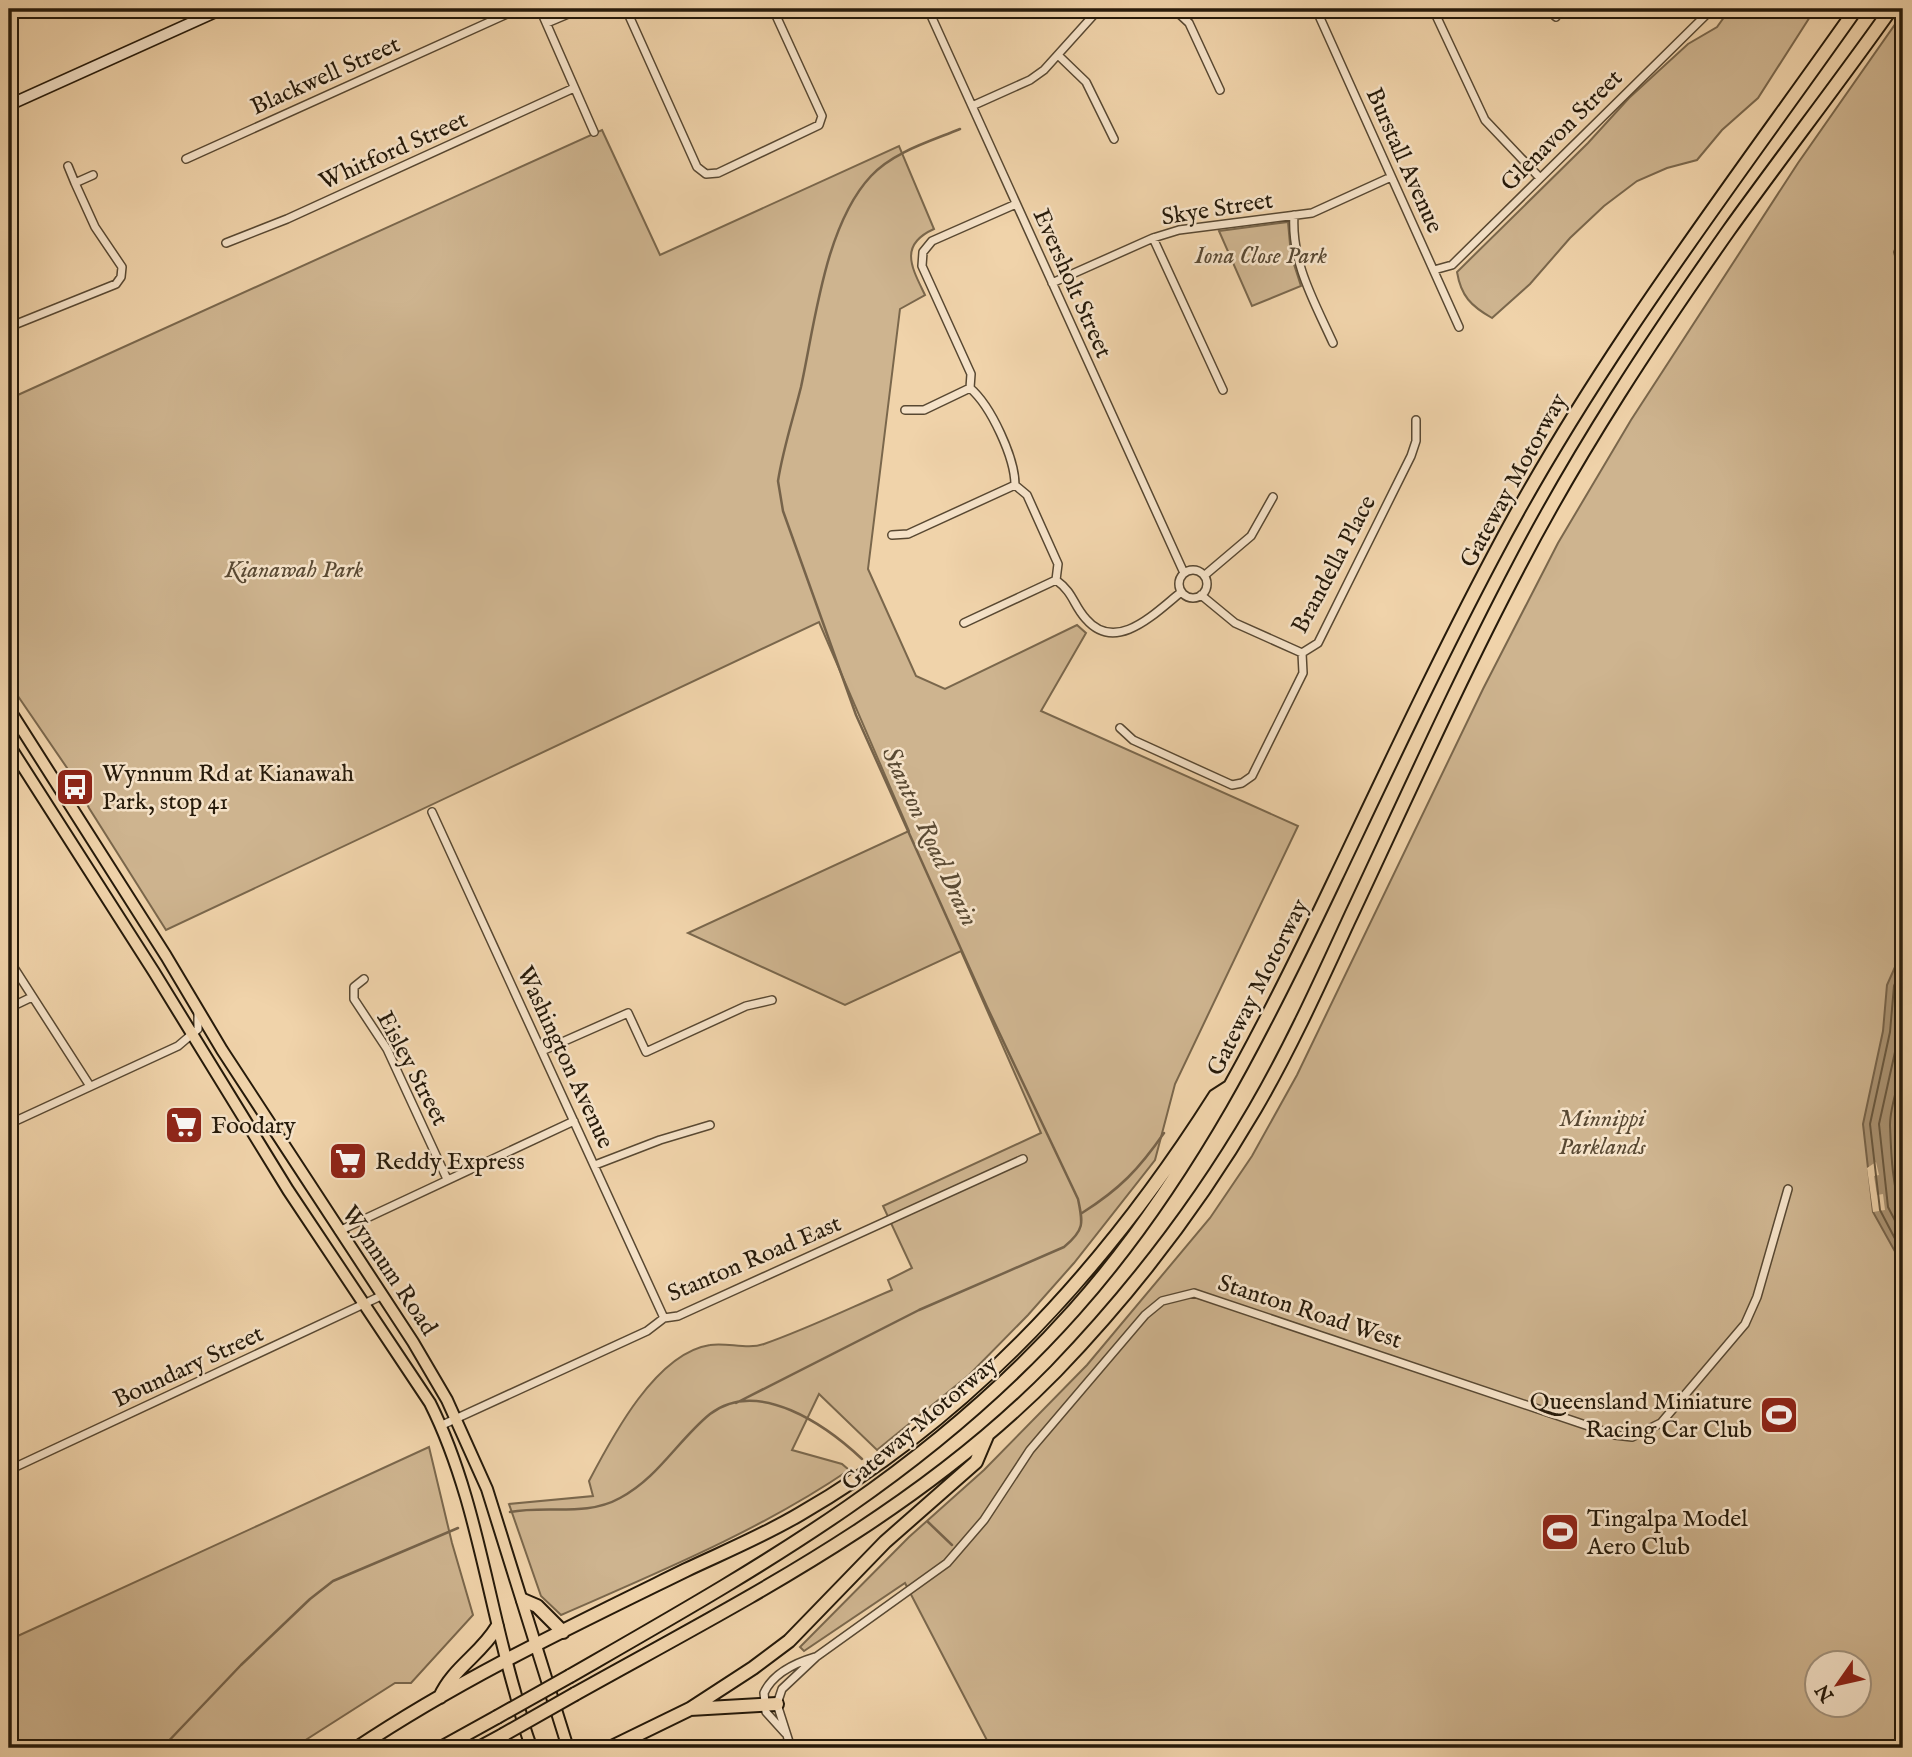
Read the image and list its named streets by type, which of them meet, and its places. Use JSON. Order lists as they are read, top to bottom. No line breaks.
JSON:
{"streets":{"highway":["Gateway Motorway"],"main road":["Wynnum Road"],"street":["Blackwell Street","Glenavon Street","Whitford Street","Burstall Avenue","Skye Street","Eversholt Street","Brandella Place","Washington Avenue","Eisley Street","Stanton Road East","Stanton Road West","Boundary Street"]},"crossings":[["Glenavon Street","Burstall Avenue"],["Burstall Avenue","Skye Street"],["Skye Street","Eversholt Street"],["Washington Avenue","Stanton Road East"],["Stanton Road East","Wynnum Road"],["Wynnum Road","Boundary Street"]],"water":["Stanton Road Drain"],"parks":["Iona Close Park","Kianawah Park","Minnippi Parklands"],"places":{"bus stop":["Wynnum Rd at Kianawah Park, stop 41"],"supermarket":["Foodary","Reddy Express"],"sports":["Queensland Miniature Racing Car Club","Tingalpa Model Aero Club"]},"north":"bottom left"}
